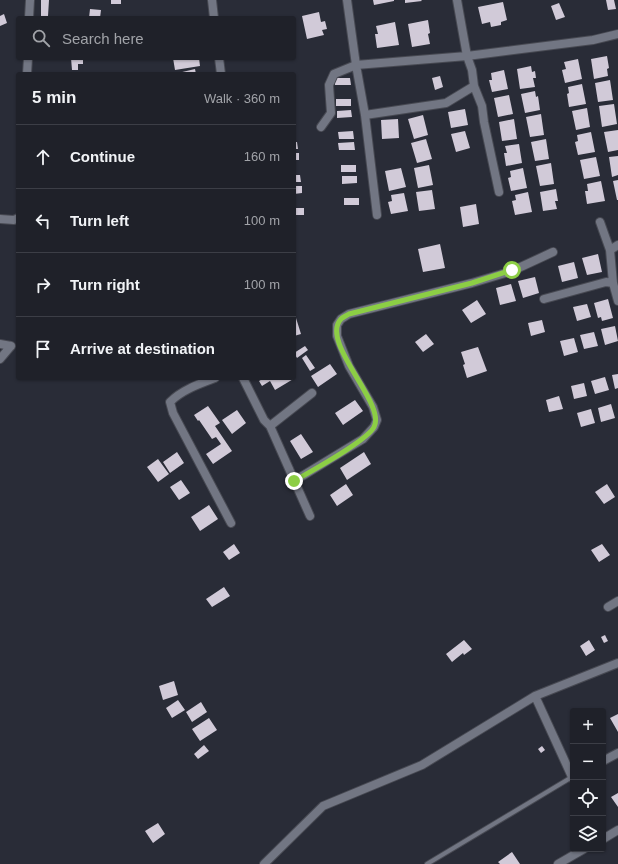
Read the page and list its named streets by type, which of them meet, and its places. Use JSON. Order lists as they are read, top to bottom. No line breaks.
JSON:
{"page":{"search":"Search here","heading":["5 min","Walk · 360 m"],"list":[["Continue","160 m"],["Turn left","100 m"],["Turn right","100 m"],"Arrive at destination"],"map_buttons":["+","−"]}}
